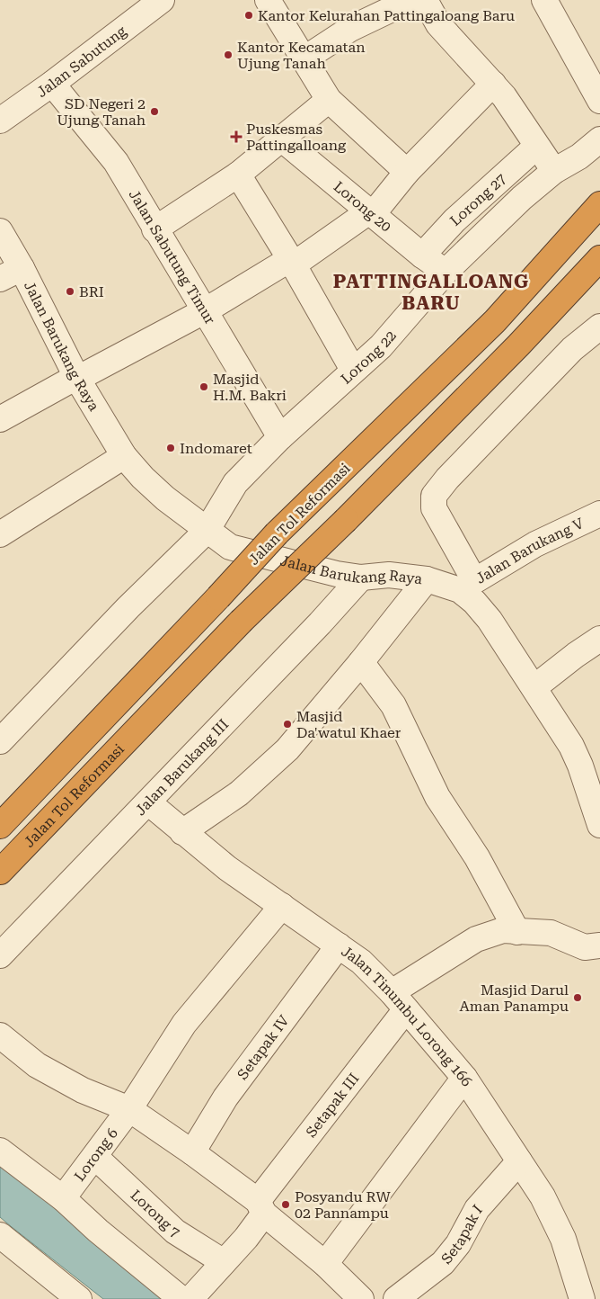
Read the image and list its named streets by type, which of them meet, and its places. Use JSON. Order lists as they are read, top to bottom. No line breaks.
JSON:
{"streets":{"highway":["Jalan Tol Reformasi"],"street":["Jalan Sabutung","Lorong 27","Lorong 20","Jalan Sabutung Timur","Jalan Barukang Raya","Lorong 22","Jalan Barukang V","Jalan Barukang III","Jalan Tinumbu Lorong 166","Setapak IV","Setapak III","Lorong 6","Lorong 7","Setapak I"]},"crossings":[["Jalan Sabutung","Jalan Sabutung Timur"],["Lorong 27","Lorong 20"],["Lorong 20","Lorong 22"],["Jalan Sabutung Timur","Lorong 22"],["Jalan Barukang Raya","Lorong 22"],["Jalan Barukang Raya","Jalan Barukang V"],["Jalan Barukang Raya","Jalan Barukang III"],["Jalan Barukang III","Jalan Tinumbu Lorong 166"],["Jalan Tinumbu Lorong 166","Setapak IV"],["Jalan Tinumbu Lorong 166","Setapak III"],["Jalan Tinumbu Lorong 166","Lorong 6"],["Jalan Tinumbu Lorong 166","Setapak I"],["Setapak III","Lorong 7"],["Lorong 6","Lorong 7"]],"districts":["PATTINGALLOANG BARU"],"places":{"other":["Kantor Kelurahan Pattingaloang Baru","Kantor Kecamatan Ujung Tanah","SD Negeri 2 Ujung Tanah","BRI","Masjid H.M. Bakri","Indomaret","Masjid Da'watul Khaer","Masjid Darul Aman Panampu","Posyandu RW 02 Pannampu"],"health":["Puskesmas Pattingalloang"]}}
